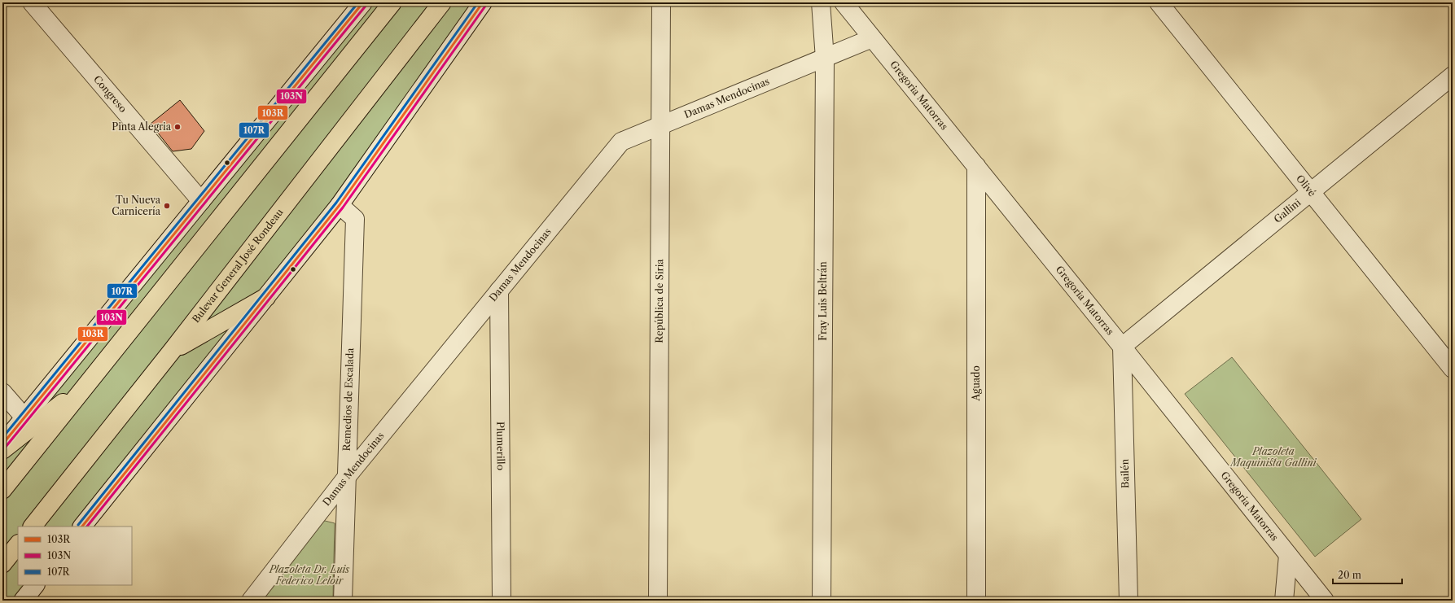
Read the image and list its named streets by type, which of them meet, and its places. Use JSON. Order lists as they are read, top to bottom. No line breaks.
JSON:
{"streets":{"main road":["Bulevar General José Rondeau"],"street":["Congreso","Gregoria Matorras","Damas Mendocinas","Olivé","Gallini","República de Siria","Fray Luis Beltrán","Aguado","Remedios de Escalada","Plumerillo","Bailén"]},"crossings":[["Gregoria Matorras","Damas Mendocinas"],["Gregoria Matorras","Gallini"],["Gregoria Matorras","Aguado"],["Gregoria Matorras","Bailén"],["Damas Mendocinas","República de Siria"],["Damas Mendocinas","Fray Luis Beltrán"],["Damas Mendocinas","Remedios de Escalada"],["Damas Mendocinas","Plumerillo"],["Olivé","Gallini"],["Gallini","Bailén"]],"parks":["Plazoleta Maquinista Gallini","Plazoleta Dr. Luis Federico Leloir"],"places":["Pinta Alegria","Tu Nueva Carnicería"],"lines":["transit line 103R","transit line 107R","transit line 103N"],"legend":["103R","103N","107R"],"scale_bar":"20 m"}
